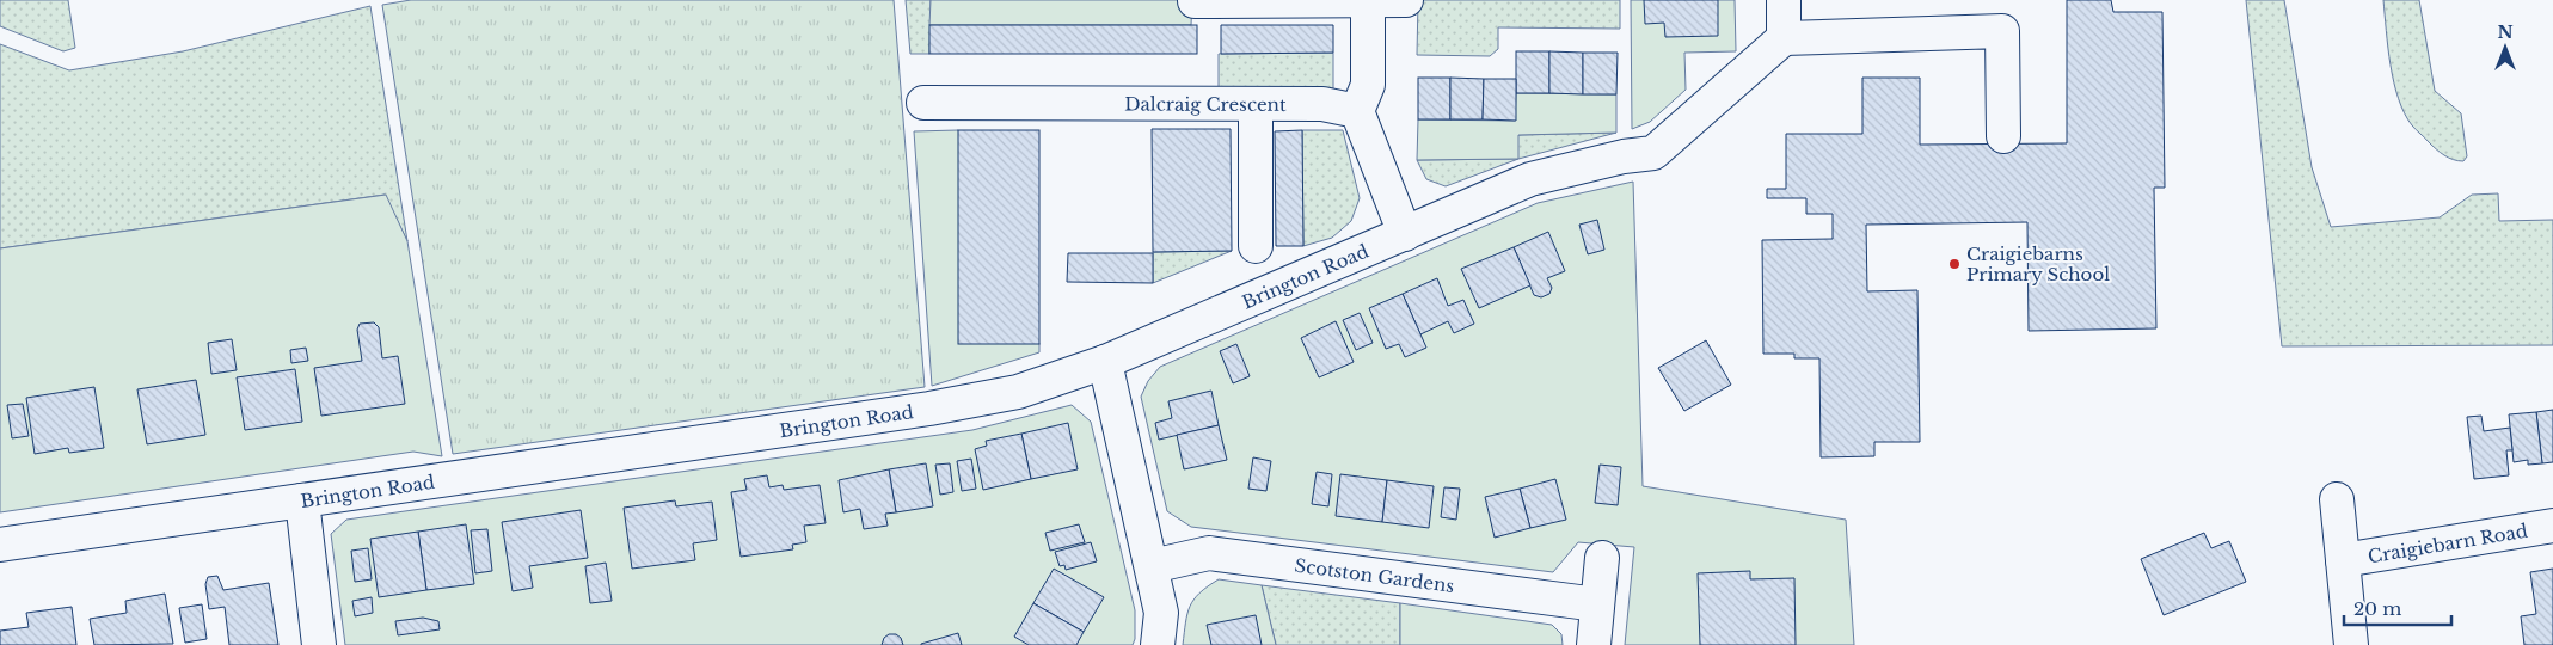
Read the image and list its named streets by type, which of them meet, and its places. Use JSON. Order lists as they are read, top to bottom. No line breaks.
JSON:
{"streets":{"street":["Dalcraig Crescent","Brington Road","Craigiebarn Road","Scotston Gardens"]},"places":["Craigiebarns Primary School"],"scale_bar":"20 m","north":"top"}
